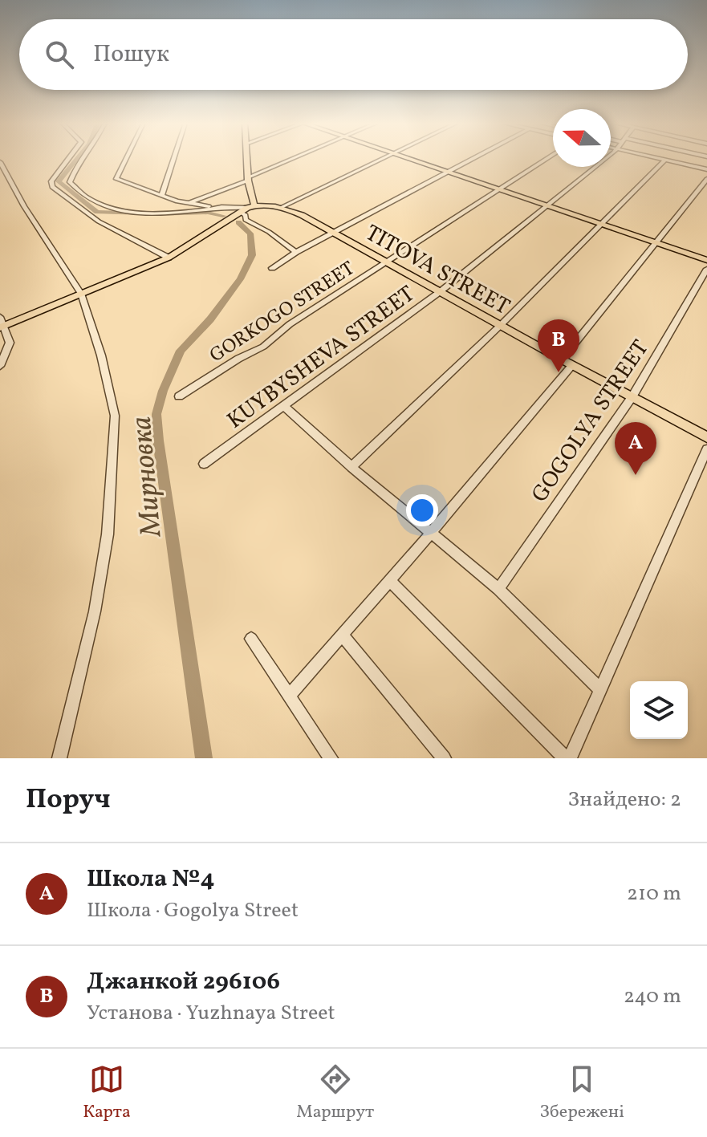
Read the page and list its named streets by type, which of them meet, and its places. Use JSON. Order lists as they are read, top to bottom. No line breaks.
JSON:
{"streets":{"main road":["TITOVA STREET"],"street":["GORKOGO STREET","KUYBYSHEVA STREET","GOGOLYA STREET"]},"crossings":[["TITOVA STREET","GORKOGO STREET"],["TITOVA STREET","KUYBYSHEVA STREET"],["TITOVA STREET","GOGOLYA STREET"]],"water":["Мирновка"],"north":"left","page":{"search":"Пошук","pins":["B","A"],"heading":["Поруч","Знайдено: 2"],"list":[{"mark":"A","name":"Школа №4","note":"Школа · Gogolya Street","value":"210 m"},{"mark":"B","name":"Джанкой 296106","note":"Установа · Yuzhnaya Street","value":"240 m"}],"nav":["Карта","Маршрут","Збережені"]}}
